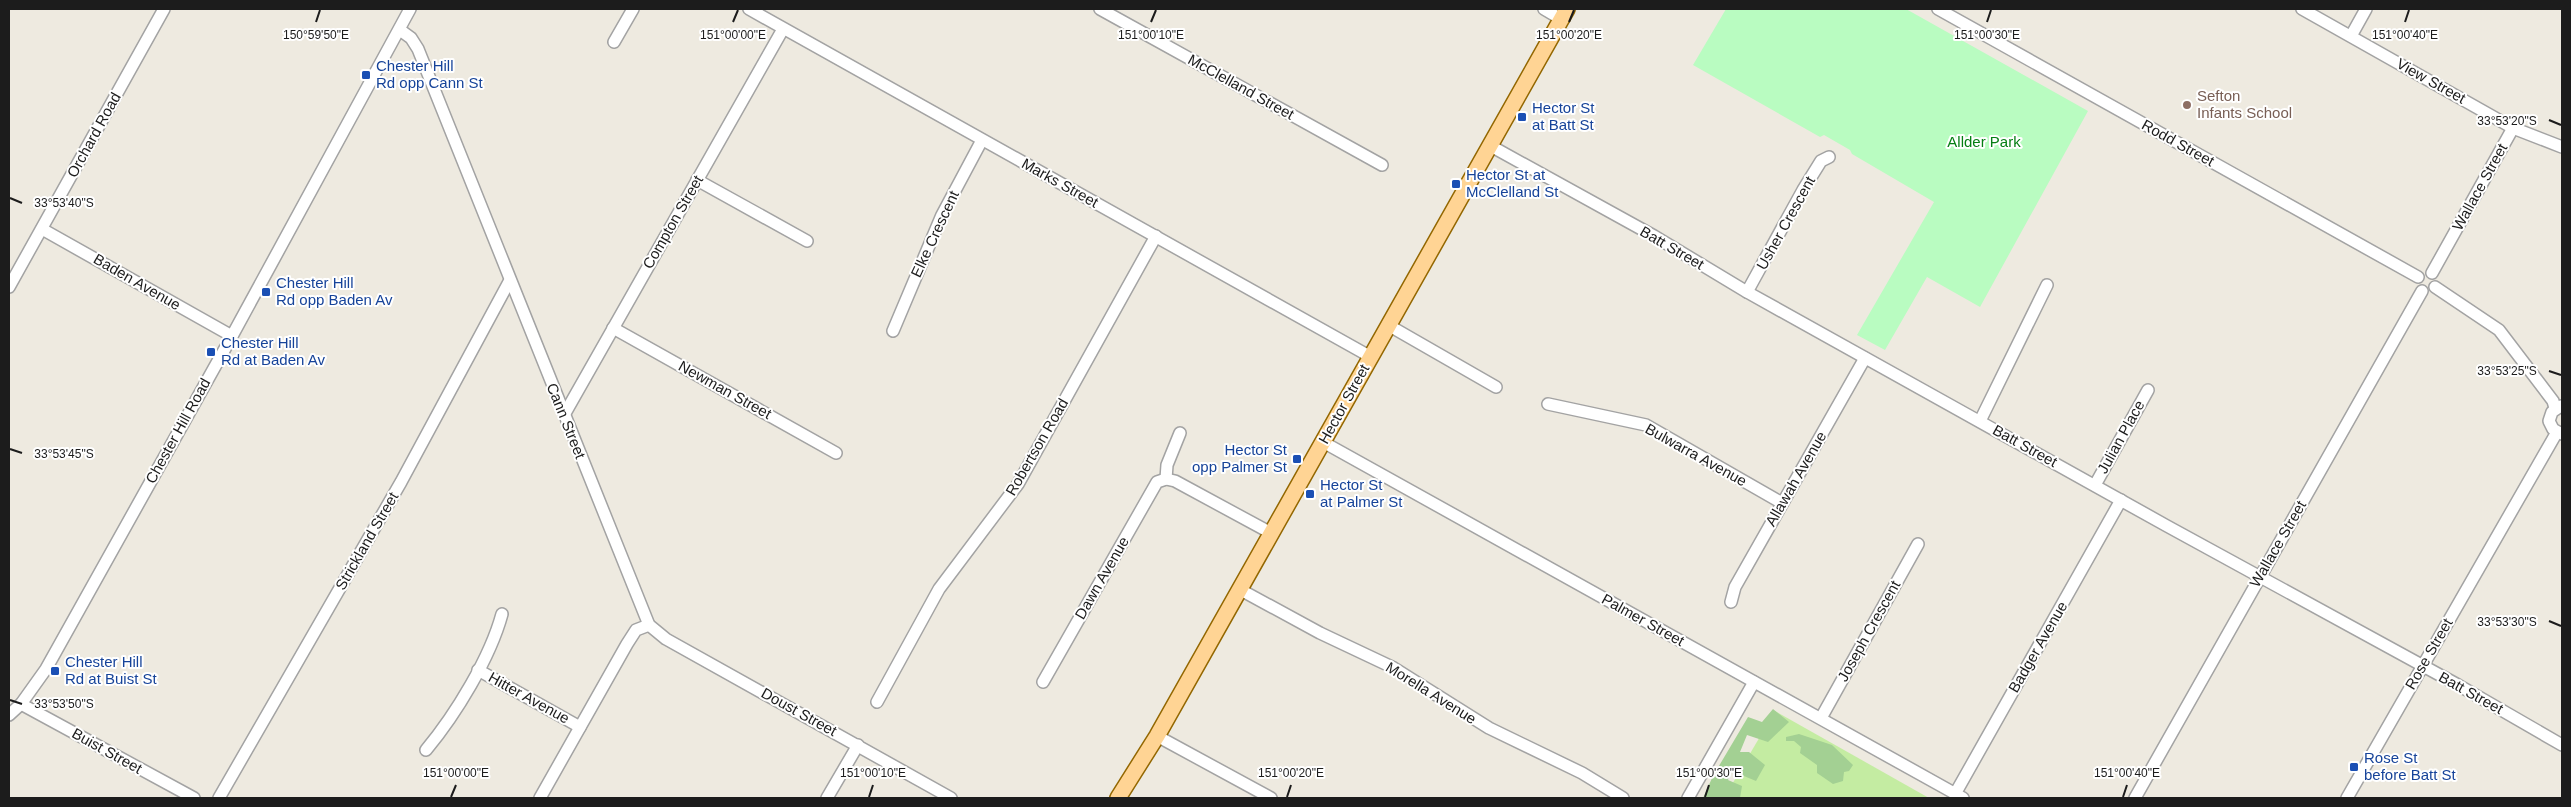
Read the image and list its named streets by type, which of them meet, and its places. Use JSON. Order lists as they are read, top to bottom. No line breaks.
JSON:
{"streets":{"main road":["Hector Street"],"street":["View Street","McClelland Street","Orchard Road","Rodd Street","Marks Street","Wallace Street","Compton Street","Usher Crescent","Elke Crescent","Batt Street","Baden Avenue","Newman Street","Cann Street","Chester Hill Road","Julian Place","Robertson Road","Bulwarra Avenue","Allawah Avenue","Strickland Street","Dawn Avenue","Palmer Street","Joseph Crescent","Badger Avenue","Rose Street","Morella Avenue","Hitter Avenue","Doust Street","Buist Street"]},"crossings":[["View Street","Wallace Street"],["Orchard Road","Baden Avenue"],["Rodd Street","Wallace Street"],["Marks Street","Compton Street"],["Marks Street","Elke Crescent"],["Marks Street","Hector Street"],["Marks Street","Robertson Road"],["Wallace Street","Batt Street"],["Compton Street","Newman Street"],["Compton Street","Cann Street"],["Usher Crescent","Batt Street"],["Batt Street","Hector Street"],["Batt Street","Julian Place"],["Batt Street","Allawah Avenue"],["Batt Street","Badger Avenue"],["Batt Street","Rose Street"],["Baden Avenue","Chester Hill Road"],["Hector Street","Palmer Street"],["Hector Street","Morella Avenue"],["Cann Street","Chester Hill Road"],["Cann Street","Strickland Street"],["Cann Street","Doust Street"],["Chester Hill Road","Buist Street"],["Bulwarra Avenue","Allawah Avenue"],["Palmer Street","Joseph Crescent"],["Palmer Street","Badger Avenue"]],"parks":["Allder Park"],"places":{"transit":["Chester Hill Rd opp Cann St","Hector St at Batt St","Hector St at McClelland St","Chester Hill Rd opp Baden Av","Chester Hill Rd at Baden Av","Hector St opp Palmer St","Hector St at Palmer St","Chester Hill Rd at Buist St","Rose St before Batt St"],"other":["Sefton Infants School"]},"coordinates":["150°59'50\"E","151°00'00\"E","151°00'10\"E","151°00'20\"E","151°00'30\"E","151°00'40\"E","33°53'20\"S","33°53'40\"S","33°53'25\"S","33°53'45\"S","33°53'30\"S","33°53'50\"S"]}
